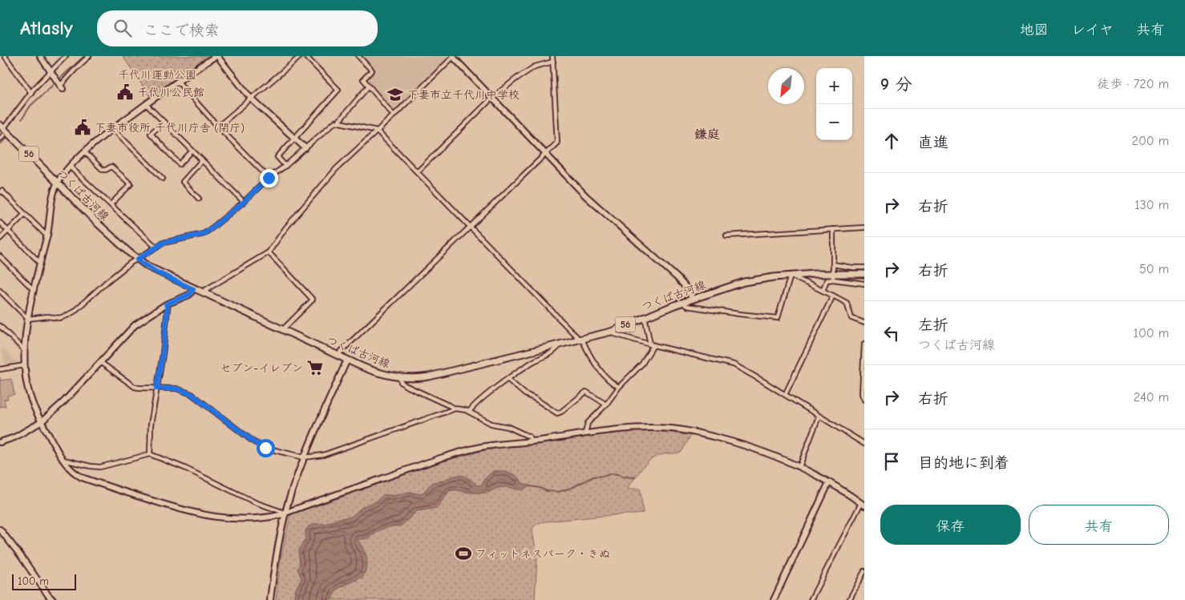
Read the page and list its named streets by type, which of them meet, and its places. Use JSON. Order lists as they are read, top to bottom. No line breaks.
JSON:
{"streets":{"main road":["56","つくば古河線"]},"districts":["鎌庭"],"parks":["千代川運動公園"],"places":{"public building":["千代川公民館","下妻市役所 千代川庁舎 (閉庁)"],"school or university":["下妻市立千代川中学校"],"supermarket":["セブン-イレブン"],"sports":["フィットネスパーク・きぬ"]},"scale_bar":"100 m","north":"bottom left","page":{"header":"Atlasly","search":"ここで検索","nav":["地図","レイヤ","共有"],"heading":["9 分","徒歩 · 720 m"],"map_buttons":["+","−"],"list":[["直進","200 m"],["右折","130 m"],["右折","50 m"],["左折","つくば古河線","100 m"],["右折","240 m"],"目的地に到着"],"buttons":["保存","共有"],"scale":"100 m"}}
